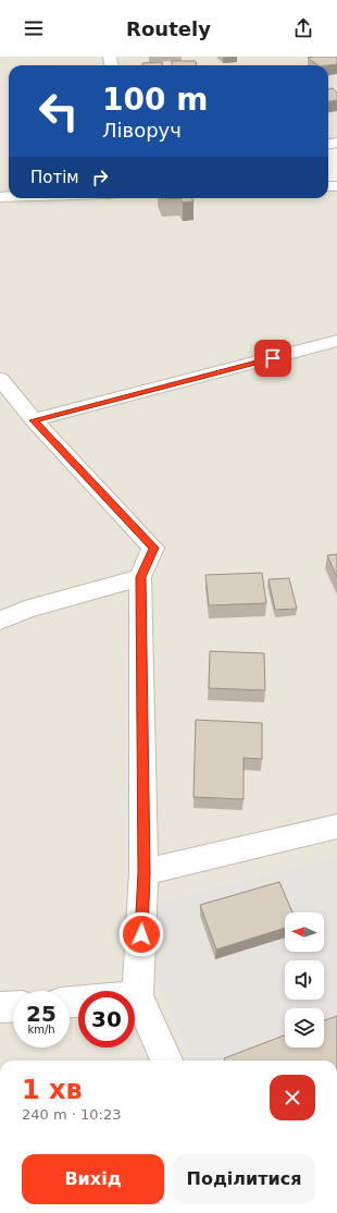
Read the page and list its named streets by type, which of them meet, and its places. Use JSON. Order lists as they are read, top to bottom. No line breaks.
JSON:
{"north":"left","page":{"header":"Routely","turn":["100 m","Ліворуч"],"then":"Потім","speed":"25 km/h","limit":"30","heading":["1 хв","240 m · 10:23"],"buttons":["Вихід","Поділитися"]}}
